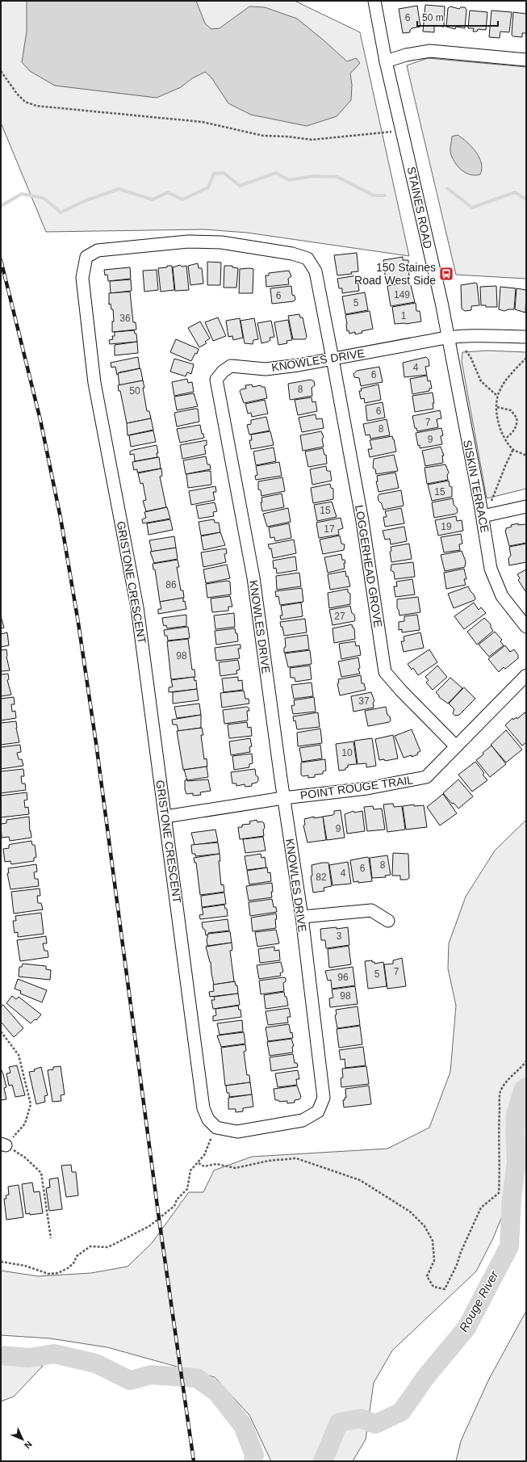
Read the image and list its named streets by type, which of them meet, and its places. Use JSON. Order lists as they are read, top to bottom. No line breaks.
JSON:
{"streets":{"street":["STAINES ROAD","KNOWLES DRIVE","SISKIN TERRACE","LOGGERHEAD GROVE","GRISTONE CRESCENT","POINT ROUGE TRAIL"]},"crossings":[["STAINES ROAD","KNOWLES DRIVE"],["STAINES ROAD","SISKIN TERRACE"],["KNOWLES DRIVE","SISKIN TERRACE"],["KNOWLES DRIVE","LOGGERHEAD GROVE"],["KNOWLES DRIVE","GRISTONE CRESCENT"],["KNOWLES DRIVE","POINT ROUGE TRAIL"],["LOGGERHEAD GROVE","GRISTONE CRESCENT"],["LOGGERHEAD GROVE","POINT ROUGE TRAIL"],["GRISTONE CRESCENT","POINT ROUGE TRAIL"]],"water":["Rouge River"],"places":{"bus stop":["150 Staines Road West Side"]},"house_numbers":["6","149","6","5","1","36","4","6","8","50","6","7","8","9","15","15","19","17","86","27","98","37","10","9","8","6","4","82","3","7","5","96","98"],"scale_bar":"50 m","north":"bottom right"}
